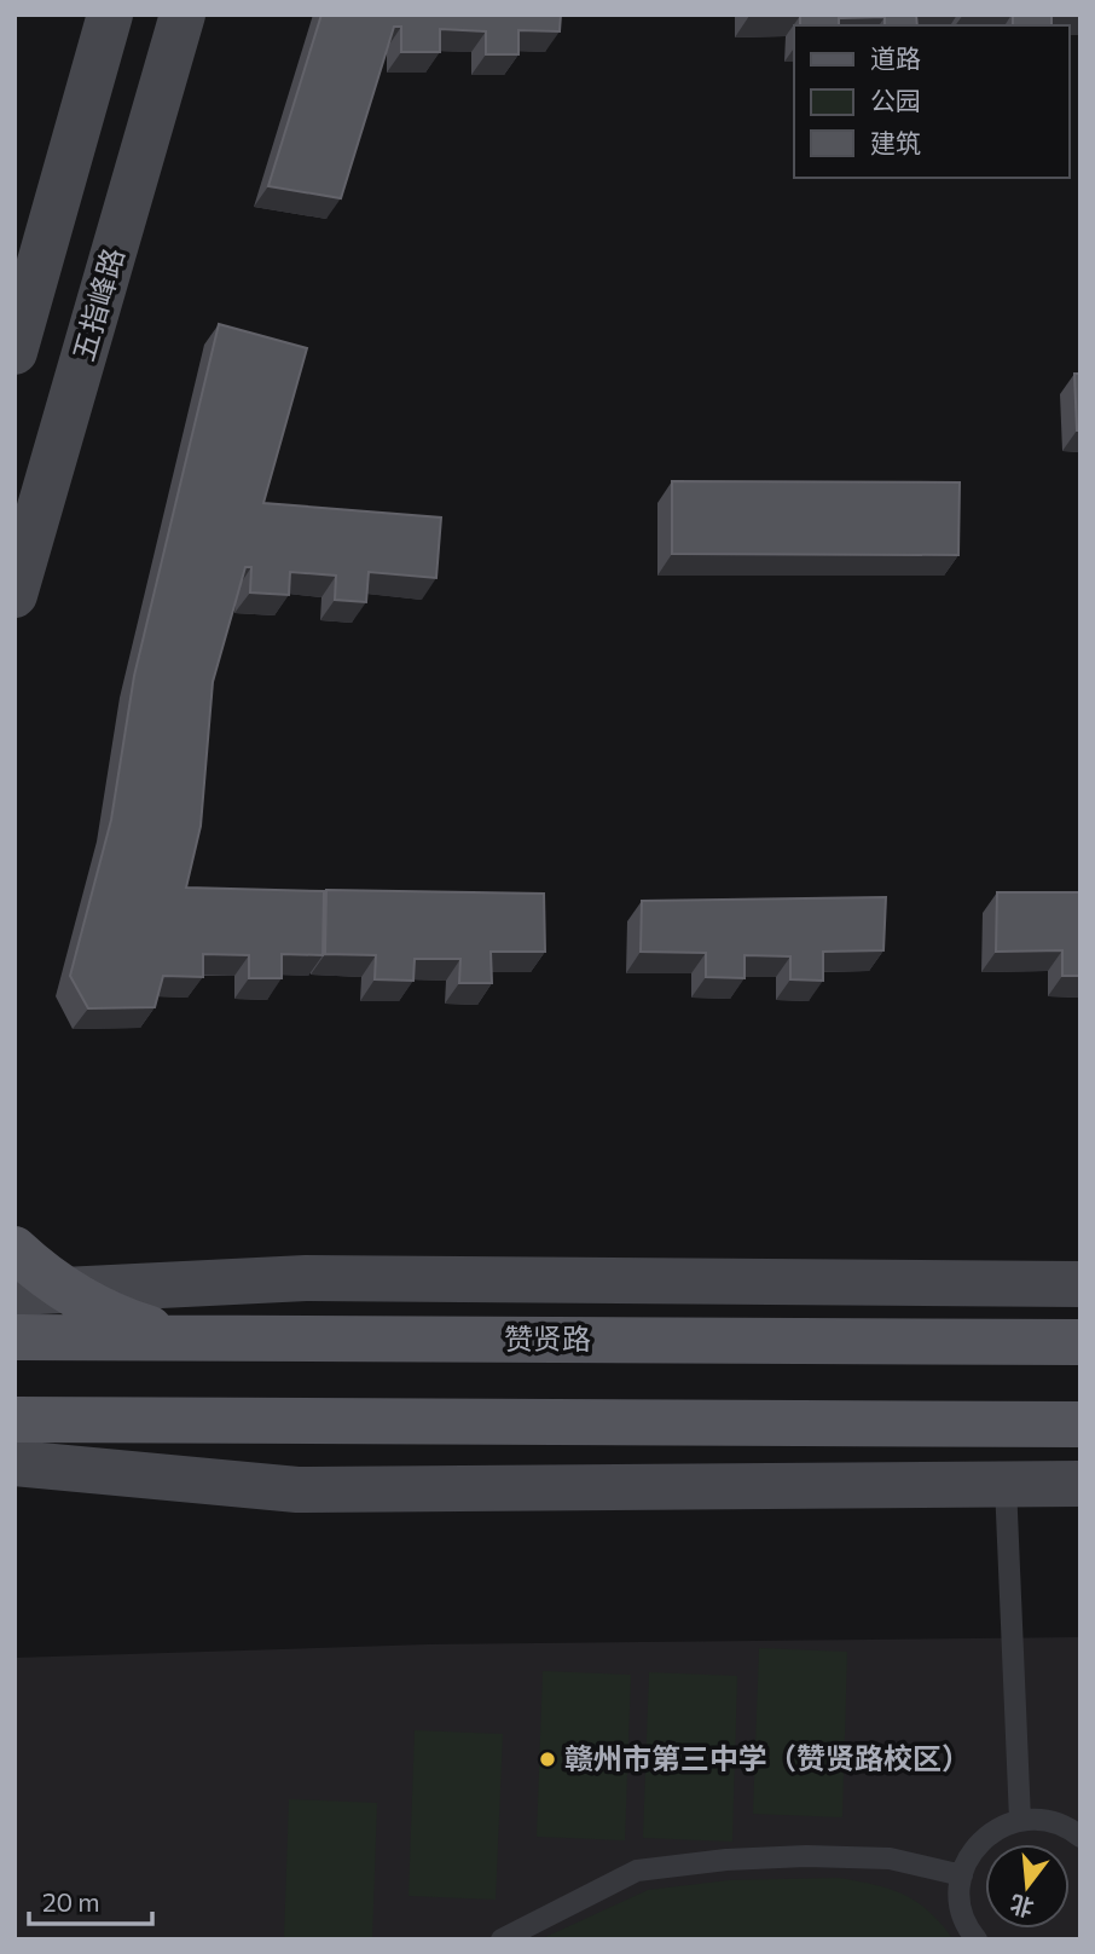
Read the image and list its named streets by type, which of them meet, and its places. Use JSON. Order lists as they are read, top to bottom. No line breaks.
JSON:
{"streets":{"main road":["赞贤路"],"street":["五指峰路"]},"places":["赣州市第三中学（赞贤路校区）"],"legend":["道路","公园","建筑"],"scale_bar":"20 m","north":"bottom"}
